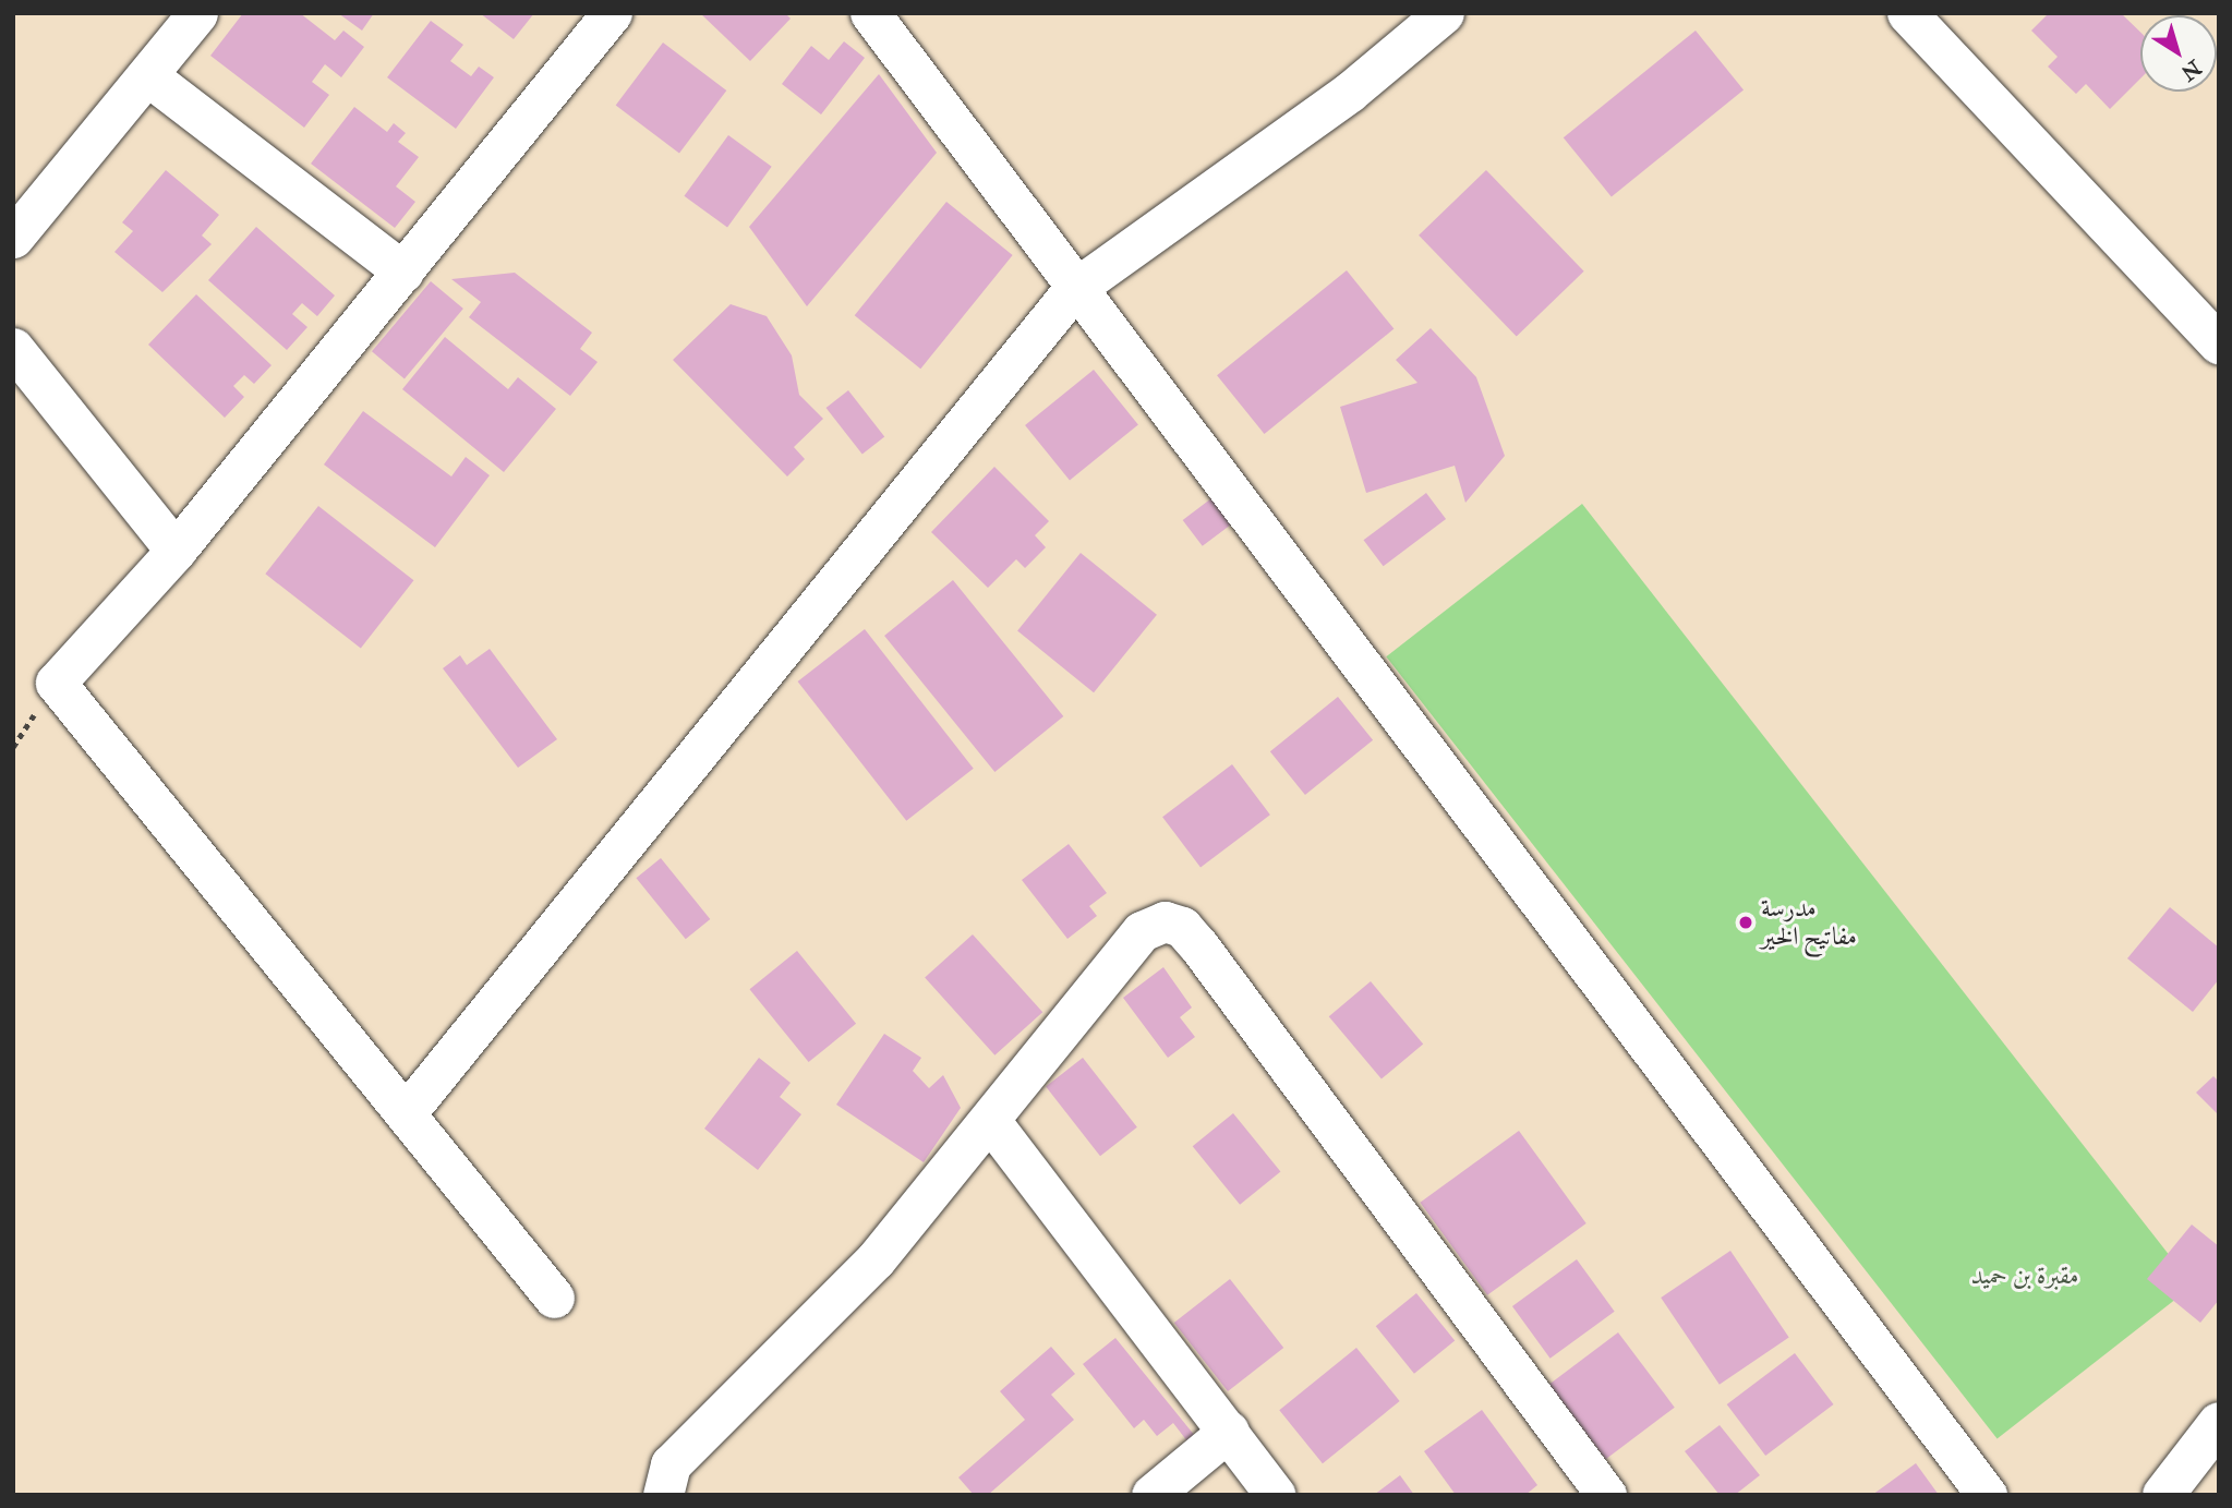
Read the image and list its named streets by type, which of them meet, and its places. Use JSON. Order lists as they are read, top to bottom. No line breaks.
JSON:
{"parks":["مقبرة بن حميد"],"places":["مدرسة مفاتيح الخير"],"north":"bottom right"}
